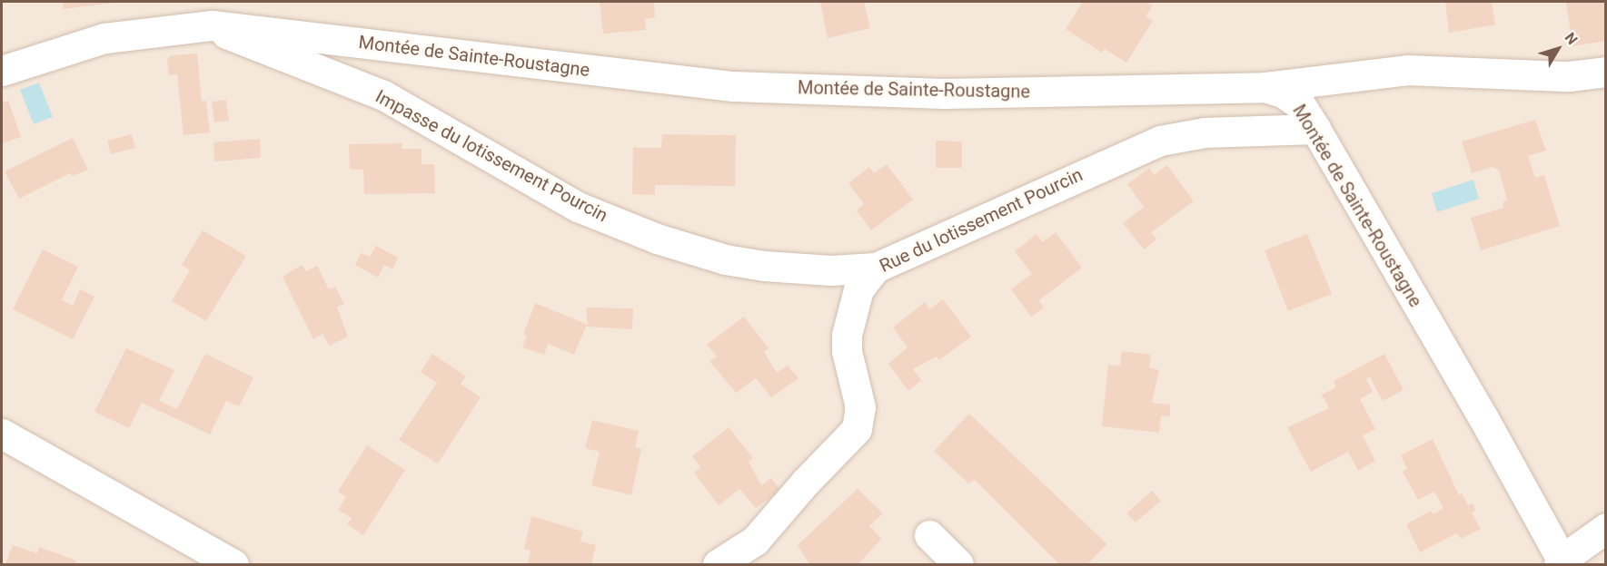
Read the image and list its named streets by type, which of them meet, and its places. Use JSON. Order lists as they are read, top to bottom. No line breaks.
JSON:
{"streets":{"street":["Montée de Sainte-Roustagne","Impasse du lotissement Pourcin","Rue du lotissement Pourcin"]},"crossings":[["Montée de Sainte-Roustagne","Impasse du lotissement Pourcin"],["Montée de Sainte-Roustagne","Rue du lotissement Pourcin"],["Impasse du lotissement Pourcin","Rue du lotissement Pourcin"]],"north":"top right"}
